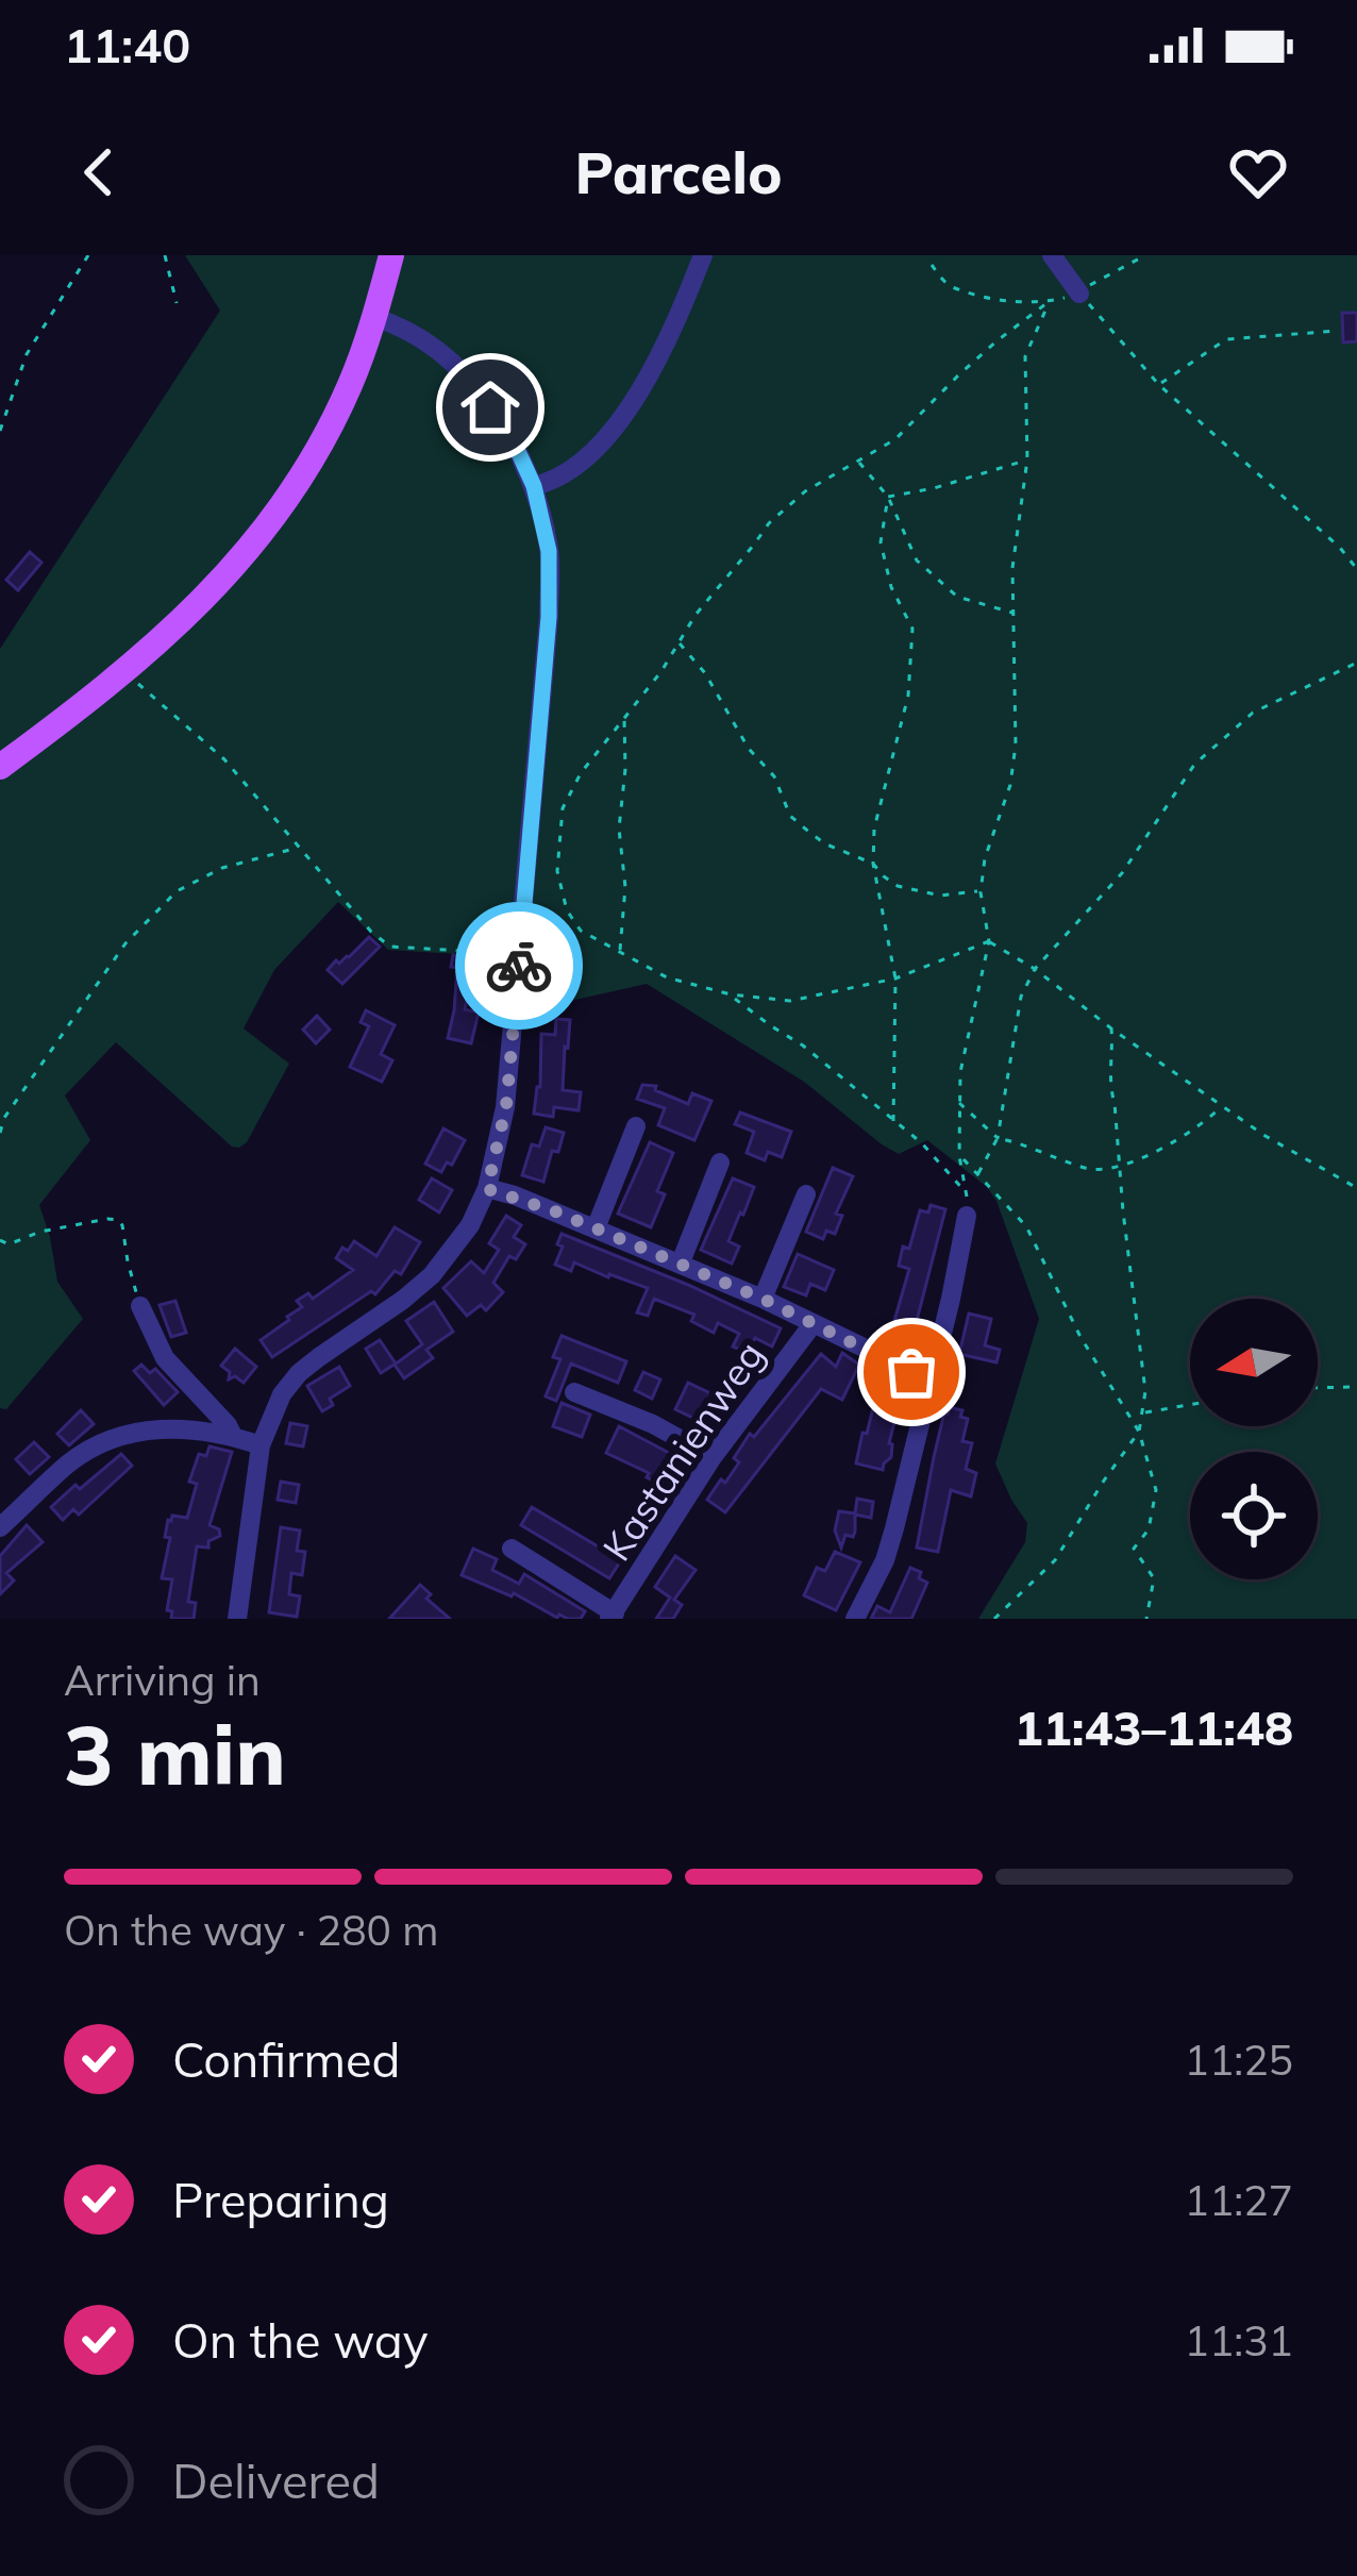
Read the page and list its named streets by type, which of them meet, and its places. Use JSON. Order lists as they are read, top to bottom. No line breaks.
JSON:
{"streets":{"street":["Kastanienweg"]},"north":"left","page":{"status":"11:40","header":"Parcelo","heading":["3 min","Arriving in","11:43–11:48"],"bar":"On the way · 280 m","list":[["Confirmed","11:25"],["Preparing","11:27"],["On the way","11:31"],"Delivered"]}}
